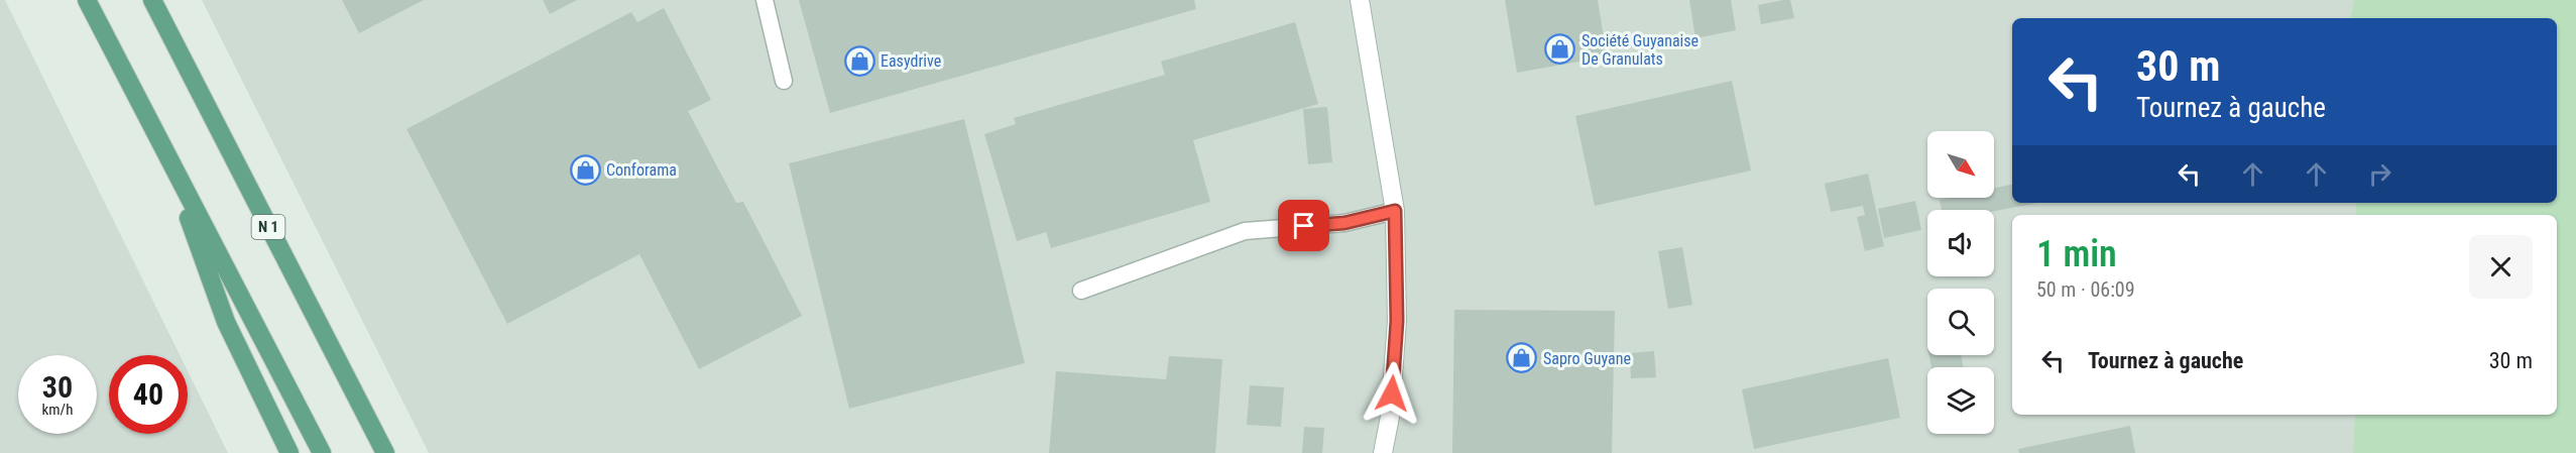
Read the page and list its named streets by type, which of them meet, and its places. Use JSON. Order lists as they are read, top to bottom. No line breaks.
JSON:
{"streets":{"main road":["N 1"]},"places":{"shop":["Société Guyanaise De Granulats","Easydrive","Conforama","Sapro Guyane"]},"north":"bottom right","page":{"turn":["30 m","Tournez à gauche"],"heading":["1 min","50 m · 06:09"],"list":[{"name":"Tournez à gauche","value":"30 m"}],"speed":"30 km/h","limit":"40"}}
